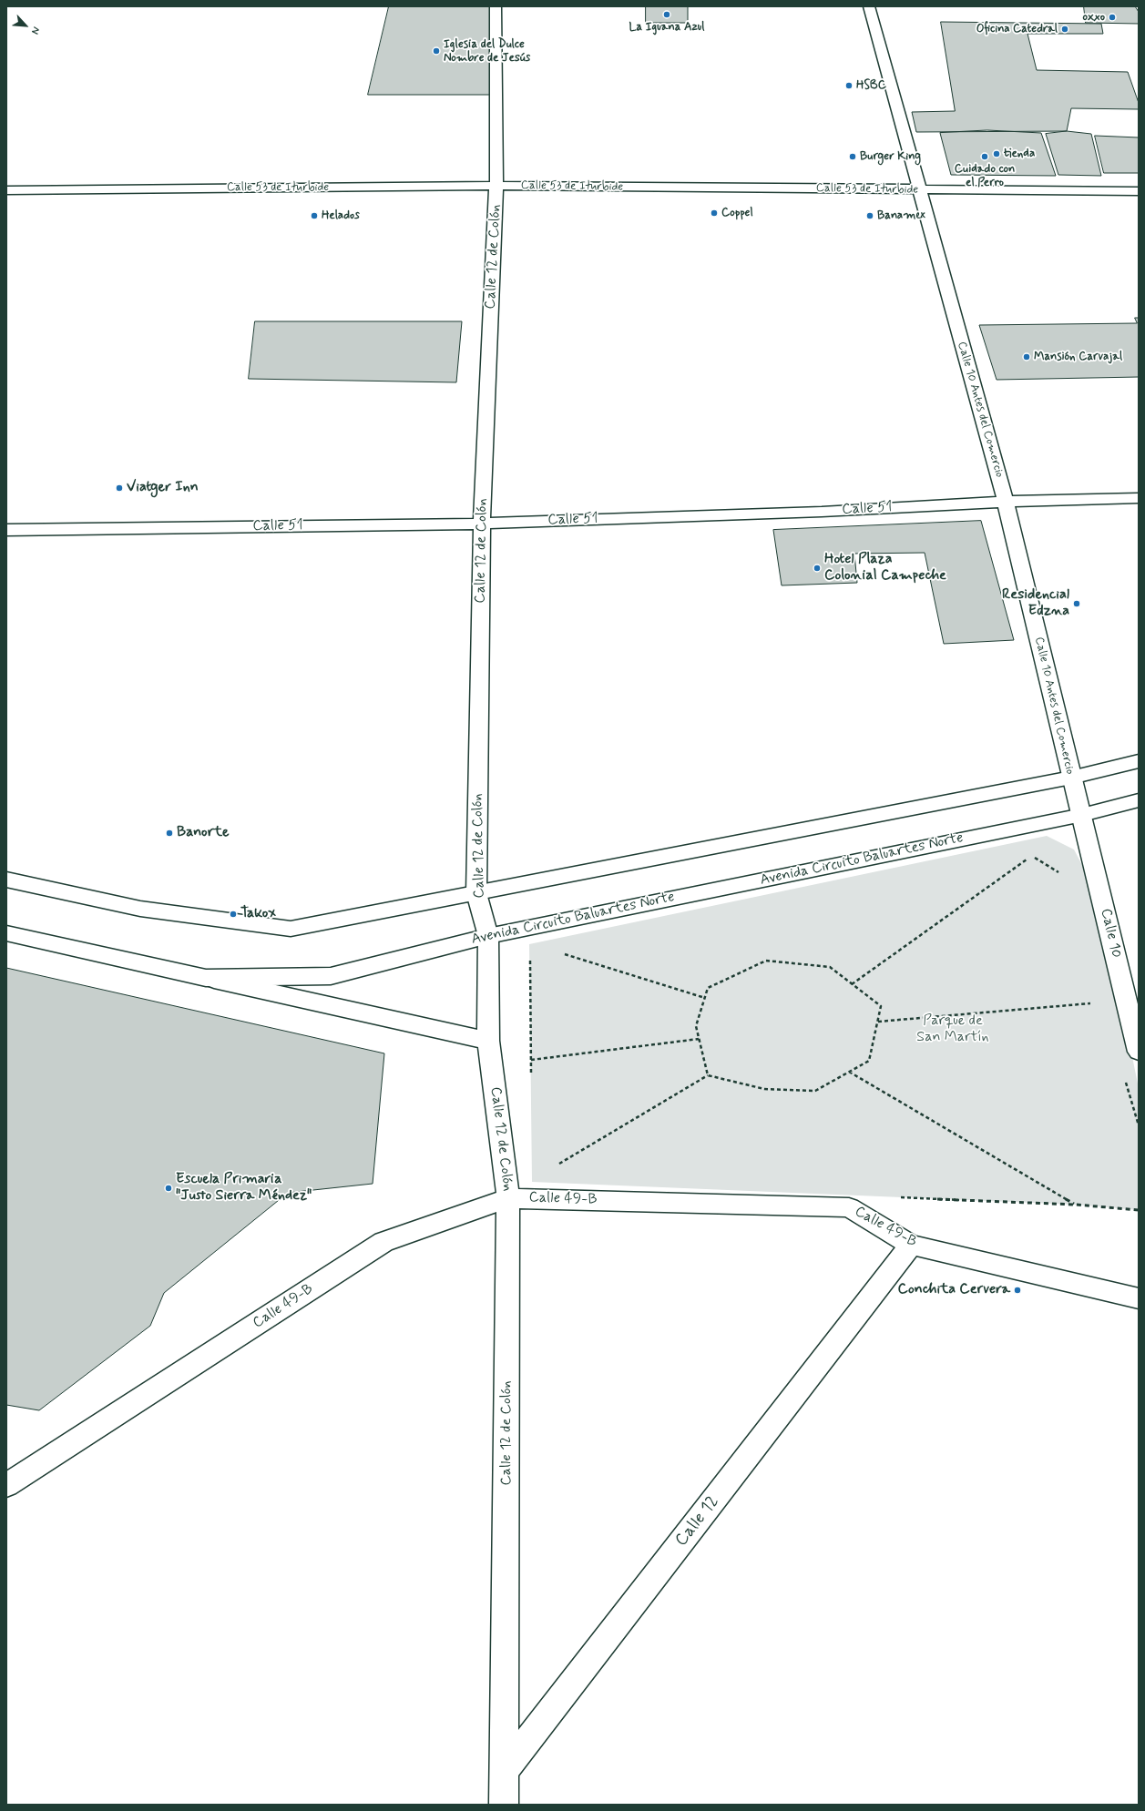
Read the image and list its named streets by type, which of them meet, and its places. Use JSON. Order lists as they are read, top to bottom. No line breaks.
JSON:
{"streets":{"street":["Calle 53 de Iturbide","Calle 12 de Colón","Calle 10 Antes del Comercio","Calle 51","Avenida Circuito Baluartes Norte","Calle 10","Calle 49-B","Calle 12"]},"crossings":[["Calle 53 de Iturbide","Calle 12 de Colón"],["Calle 53 de Iturbide","Calle 10 Antes del Comercio"],["Calle 12 de Colón","Calle 51"],["Calle 12 de Colón","Avenida Circuito Baluartes Norte"],["Calle 12 de Colón","Calle 49-B"],["Calle 12 de Colón","Calle 12"],["Calle 10 Antes del Comercio","Calle 51"],["Calle 10 Antes del Comercio","Avenida Circuito Baluartes Norte"],["Calle 10 Antes del Comercio","Calle 10"],["Avenida Circuito Baluartes Norte","Calle 10"],["Calle 49-B","Calle 12"]],"parks":["Parque de San Martín"],"places":["La Iguana Azul","oxxo","Oficina Catedral","Iglesia del Dulce Nombre de Jesús","HSBC","tienda","Burger King","Cuidado con el Perro","Coppel","Helados","Banamex","Mansión Carvajal","Viatger Inn","Hotel Plaza Colonial Campeche","Residencial Edzna","Banorte","Takox","Escuela Primaria \"Justo Sierra Méndez\"","Conchita Cervera"],"north":"bottom right"}
